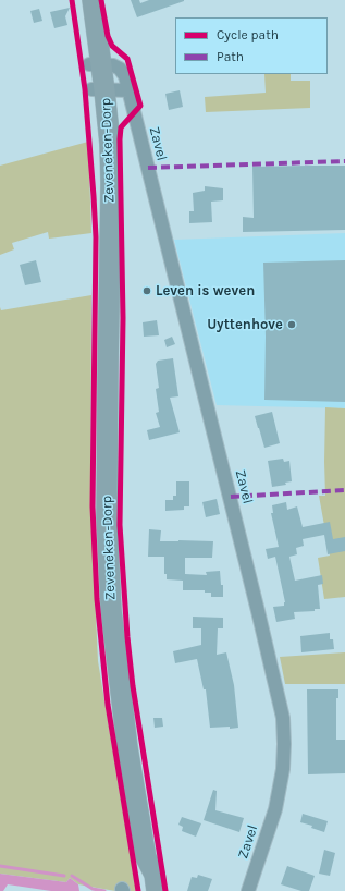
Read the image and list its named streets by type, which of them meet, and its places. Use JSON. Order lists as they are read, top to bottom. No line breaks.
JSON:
{"streets":{"main road":["Zeveneken-Dorp"],"street":["Zavel"]},"crossings":[["Zavel","Zeveneken-Dorp"]],"places":["Leven is weven","Uyttenhove"],"legend":["Cycle path","Path"]}
